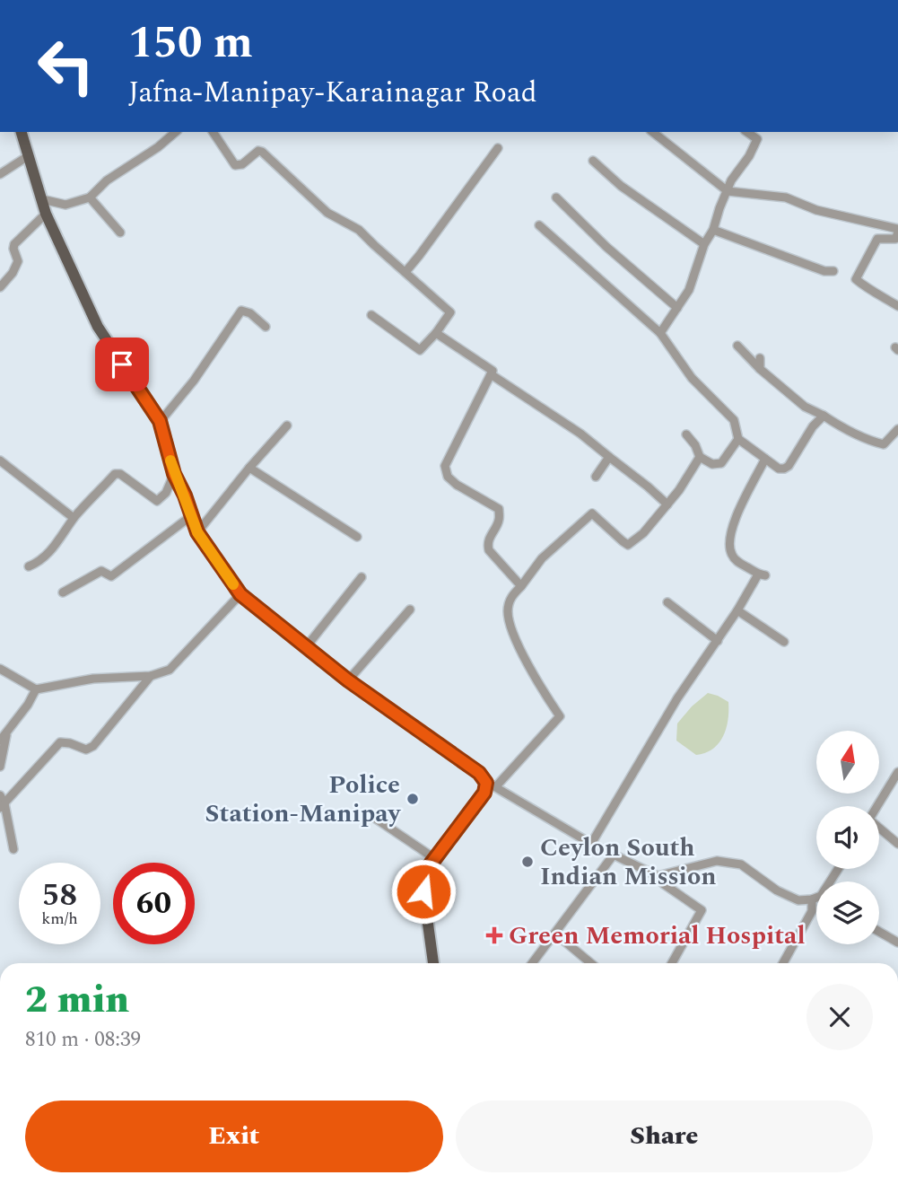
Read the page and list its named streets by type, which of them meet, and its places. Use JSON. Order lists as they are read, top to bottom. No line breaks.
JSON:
{"places":{"other":["Police Station-Manipay","Ceylon South Indian Mission"],"health":["Green Memorial Hospital"]},"north":"top","page":{"turn":["150 m","Jafna-Manipay-Karainagar Road"],"speed":"58 km/h","limit":"60","heading":["2 min","810 m · 08:39"],"buttons":["Exit","Share"]}}
